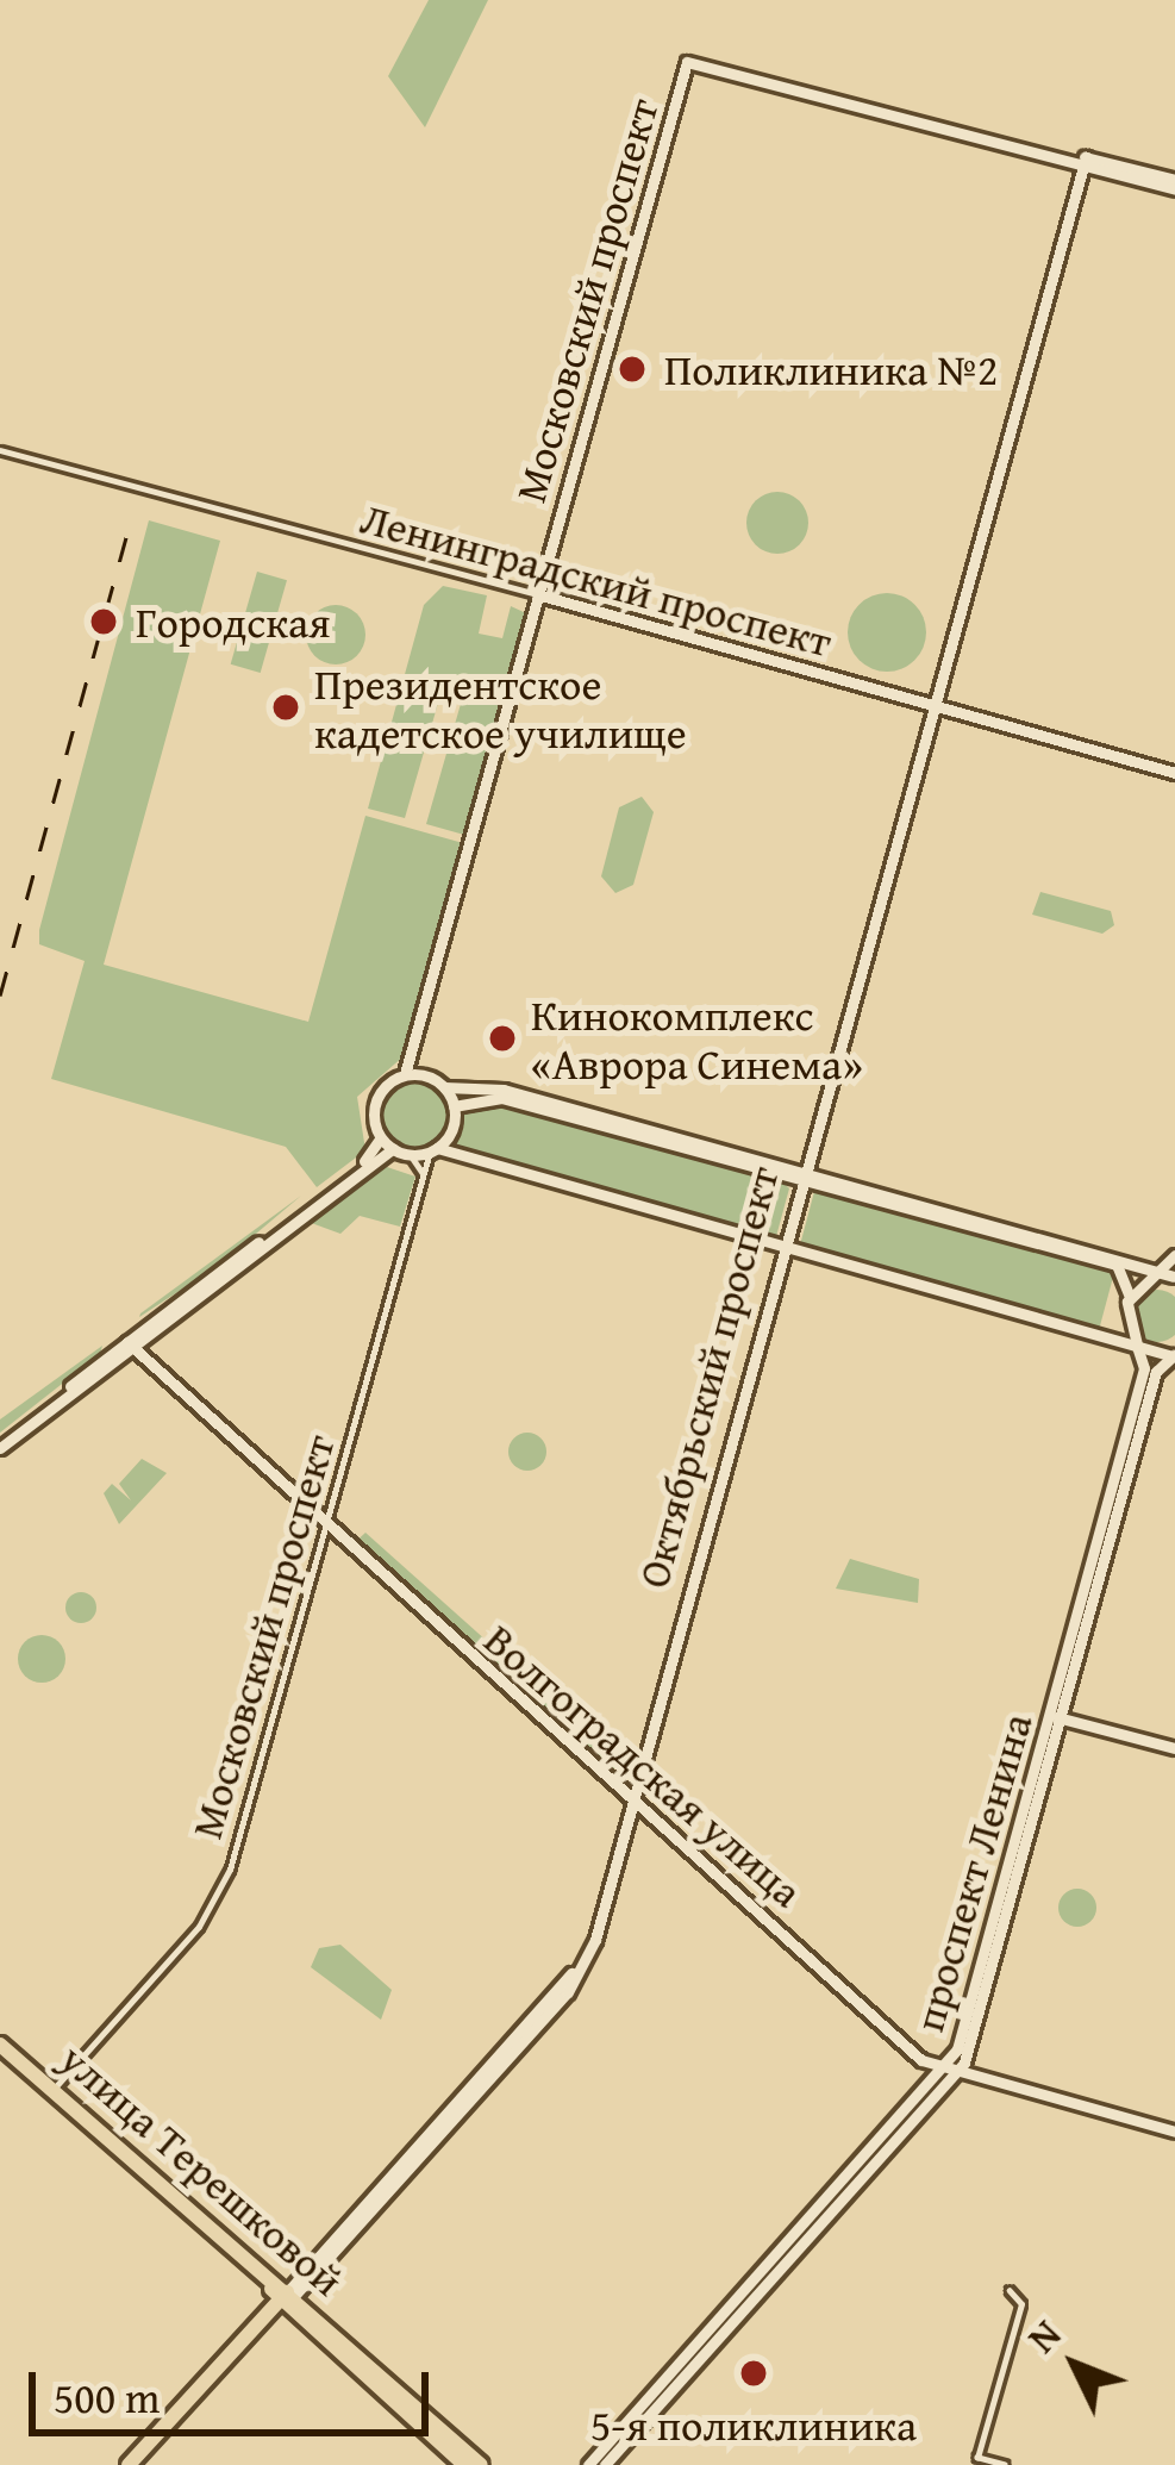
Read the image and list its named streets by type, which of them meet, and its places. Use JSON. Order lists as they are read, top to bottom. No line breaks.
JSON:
{"streets":{"main road":["Московский проспект","Ленинградский проспект","Октябрьский проспект","Волгоградская улица","проспект Ленина","улица Терешковой"]},"crossings":[["Московский проспект","Ленинградский проспект"],["Московский проспект","Октябрьский проспект"],["Московский проспект","Волгоградская улица"],["Московский проспект","улица Терешковой"],["Ленинградский проспект","Октябрьский проспект"],["Октябрьский проспект","Волгоградская улица"],["Октябрьский проспект","улица Терешковой"],["Волгоградская улица","проспект Ленина"]],"places":["Поликлиника №2","Городская","Президентское кадетское училище","Кинокомплекс «Аврора Синема»","5-я поликлиника"],"scale_bar":"500 m","north":"top left"}
